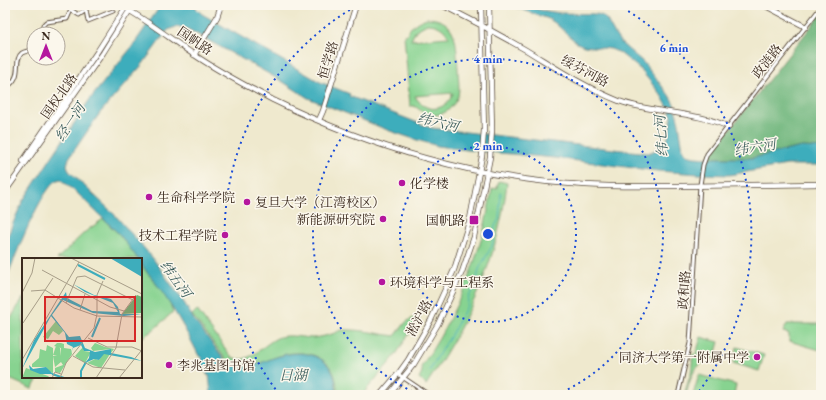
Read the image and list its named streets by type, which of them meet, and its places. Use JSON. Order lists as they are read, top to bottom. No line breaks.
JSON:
{"streets":{"street":["国帆路","恒学路","政涟路","绥芬河路","国权北路","政和路","淞沪路"]},"crossings":[["国帆路","恒学路"],["国帆路","国权北路"],["国帆路","政和路"],["国帆路","淞沪路"],["政涟路","绥芬河路"],["政涟路","政和路"],["绥芬河路","淞沪路"]],"water":["经一河","纬六河","纬七河","纬五河","日湖"],"places":{"other":["化学楼","生命科学学院","复旦大学（江湾校区）","新能源研究院","技术工程学院","环境科学与工程系","同济大学第一附属中学","李兆基图书馆"],"transit":["国帆路"]},"north":"top","rings":["6 min","4 min","2 min"]}
